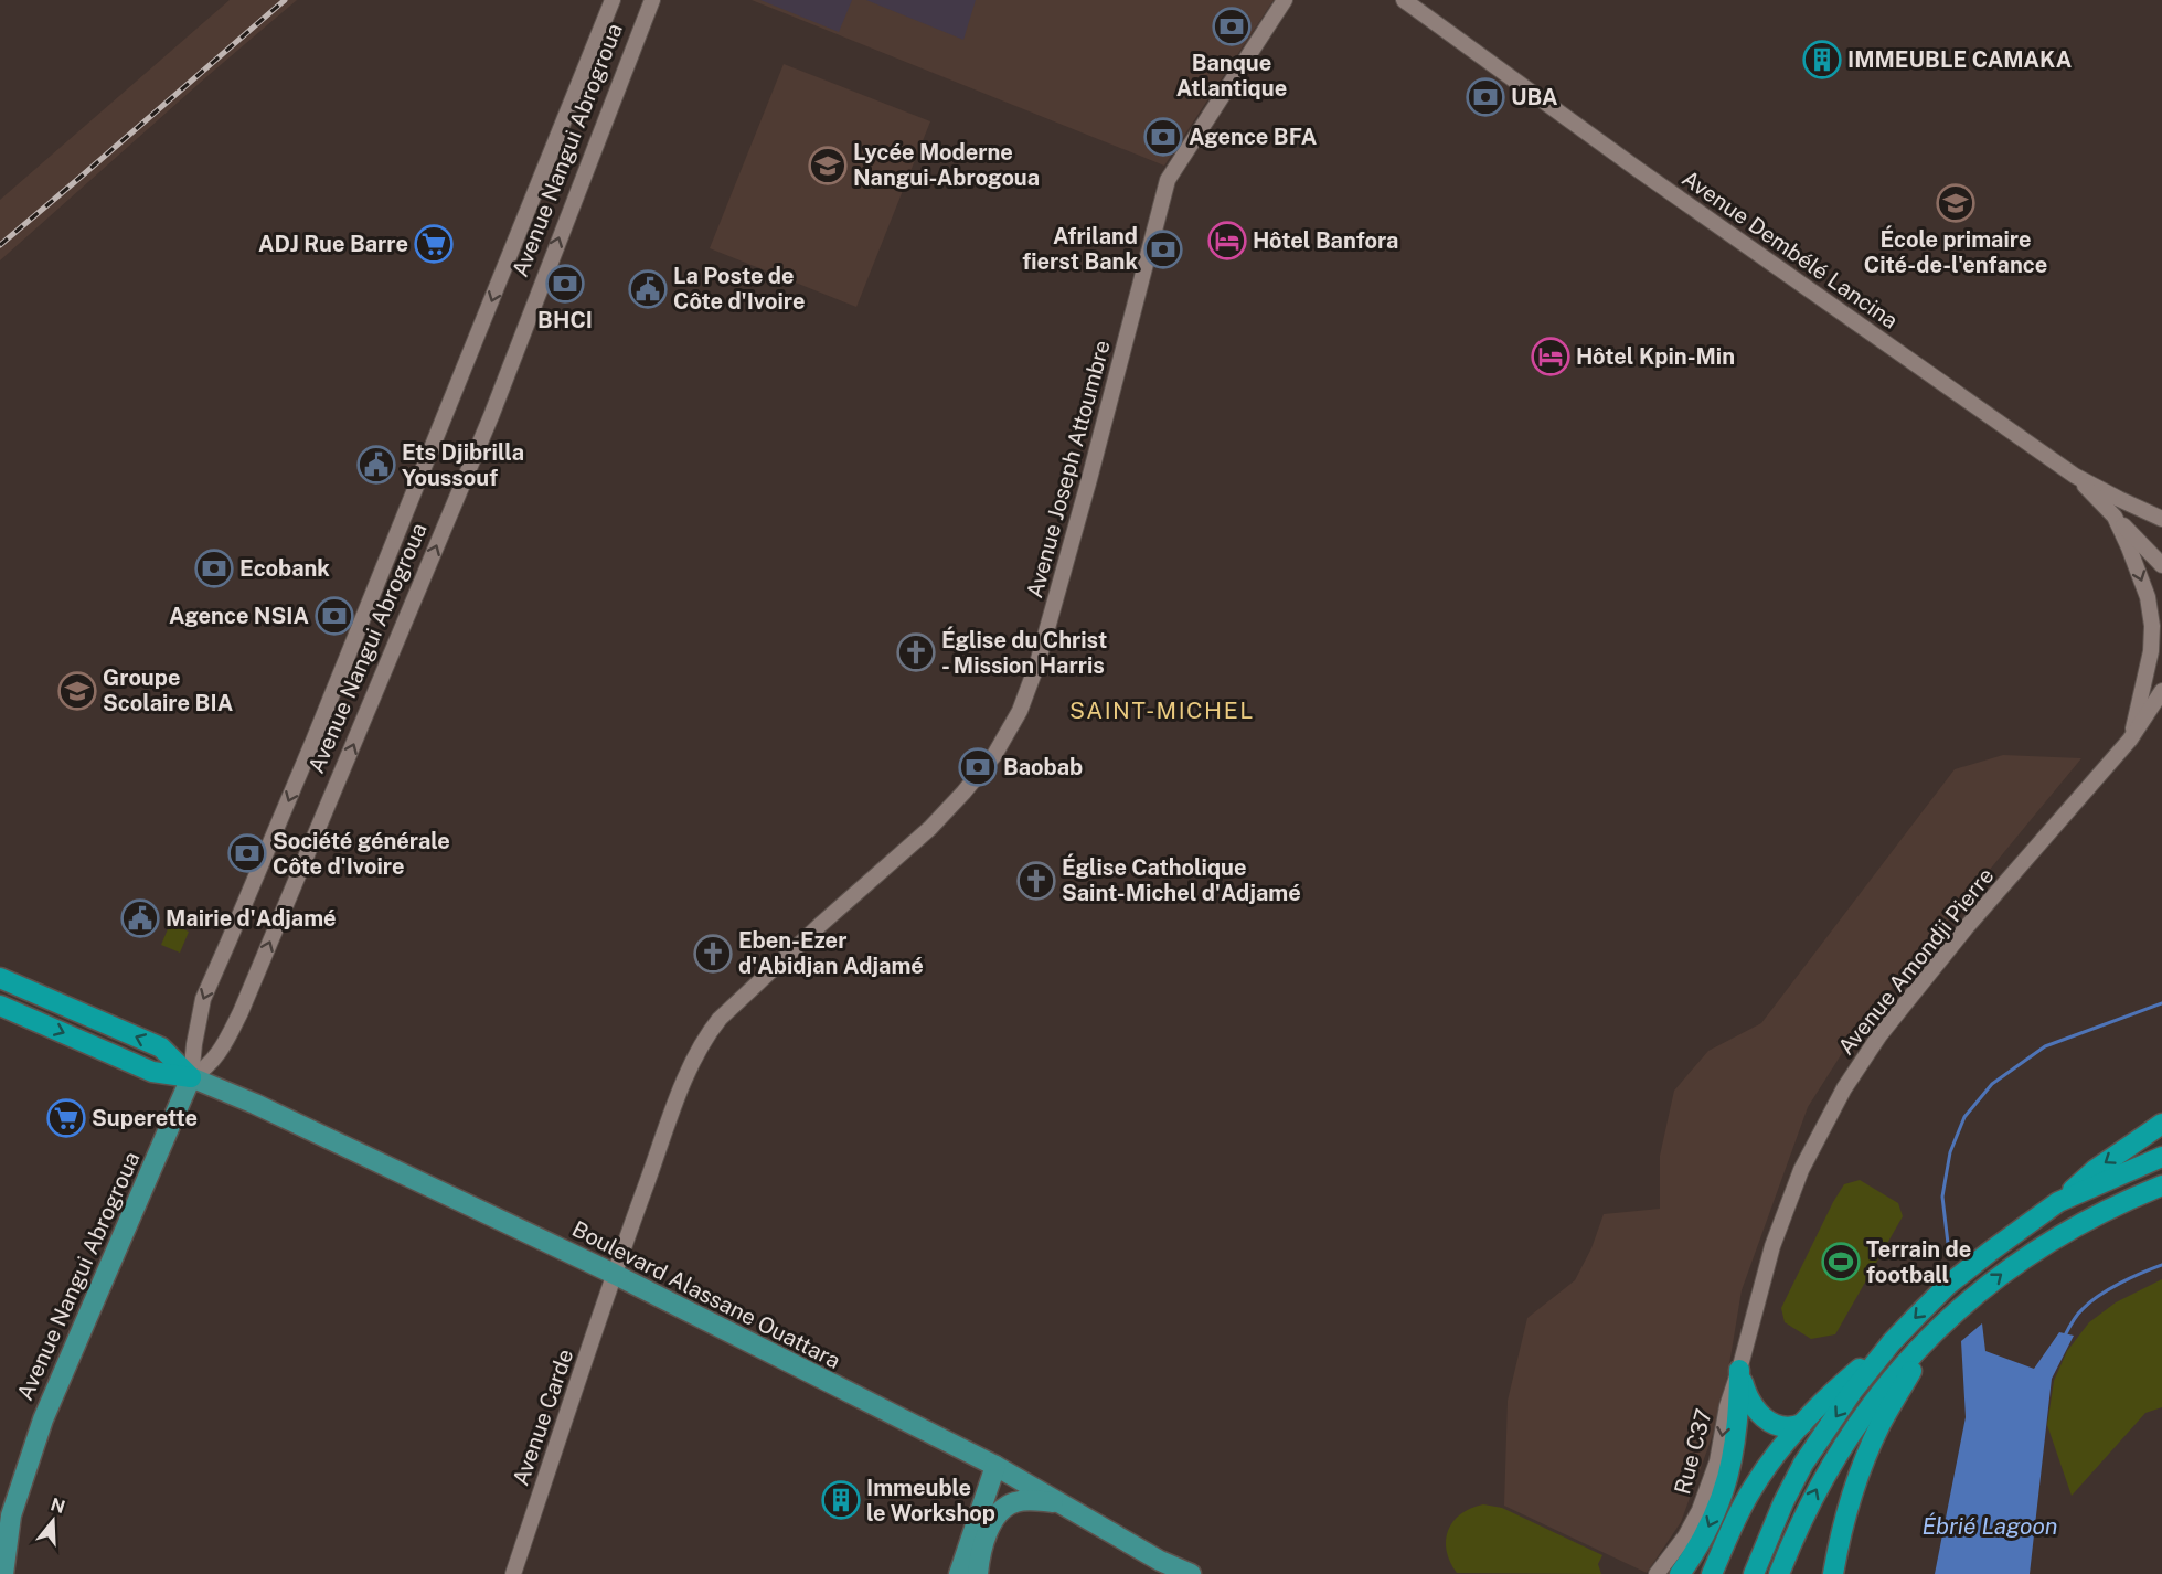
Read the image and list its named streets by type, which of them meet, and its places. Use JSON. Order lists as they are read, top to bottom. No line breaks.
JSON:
{"streets":{"main road":["Avenue Nangui Abrogroua","Boulevard Alassane Ouattara"],"street":["Avenue Dembélé Lancina","Avenue Joseph Attoumbre","Avenue Amondji Pierre","Avenue Carde","Rue C37"]},"crossings":[["Avenue Nangui Abrogroua","Boulevard Alassane Ouattara"],["Avenue Joseph Attoumbre","Boulevard Alassane Ouattara"],["Avenue Joseph Attoumbre","Avenue Carde"],["Avenue Amondji Pierre","Rue C37"],["Boulevard Alassane Ouattara","Avenue Carde"]],"one_way":["Rue C37"],"districts":["SAINT-MICHEL"],"water":["Ébrié Lagoon"],"places":{"bank":["Banque Atlantique","UBA","Agence BFA","Afriland fierst Bank","BHCI","Ecobank","Agence NSIA","Baobab","Société générale Côte d'Ivoire"],"building":["IMMEUBLE CAMAKA","Immeuble le Workshop"],"school or university":["Lycée Moderne Nangui-Abrogoua","École primaire Cité-de-l'enfance","Groupe Scolaire BIA"],"hotel":["Hôtel Banfora","Hôtel Kpin-Min"],"supermarket":["ADJ Rue Barre","Superette"],"public building":["La Poste de Côte d'Ivoire","Ets Djibrilla Youssouf","Mairie d'Adjamé"],"church":["Église du Christ - Mission Harris","Église Catholique Saint-Michel d'Adjamé","Eben-Ezer d'Abidjan Adjamé"],"sports":["Terrain de football"]},"north":"top"}
